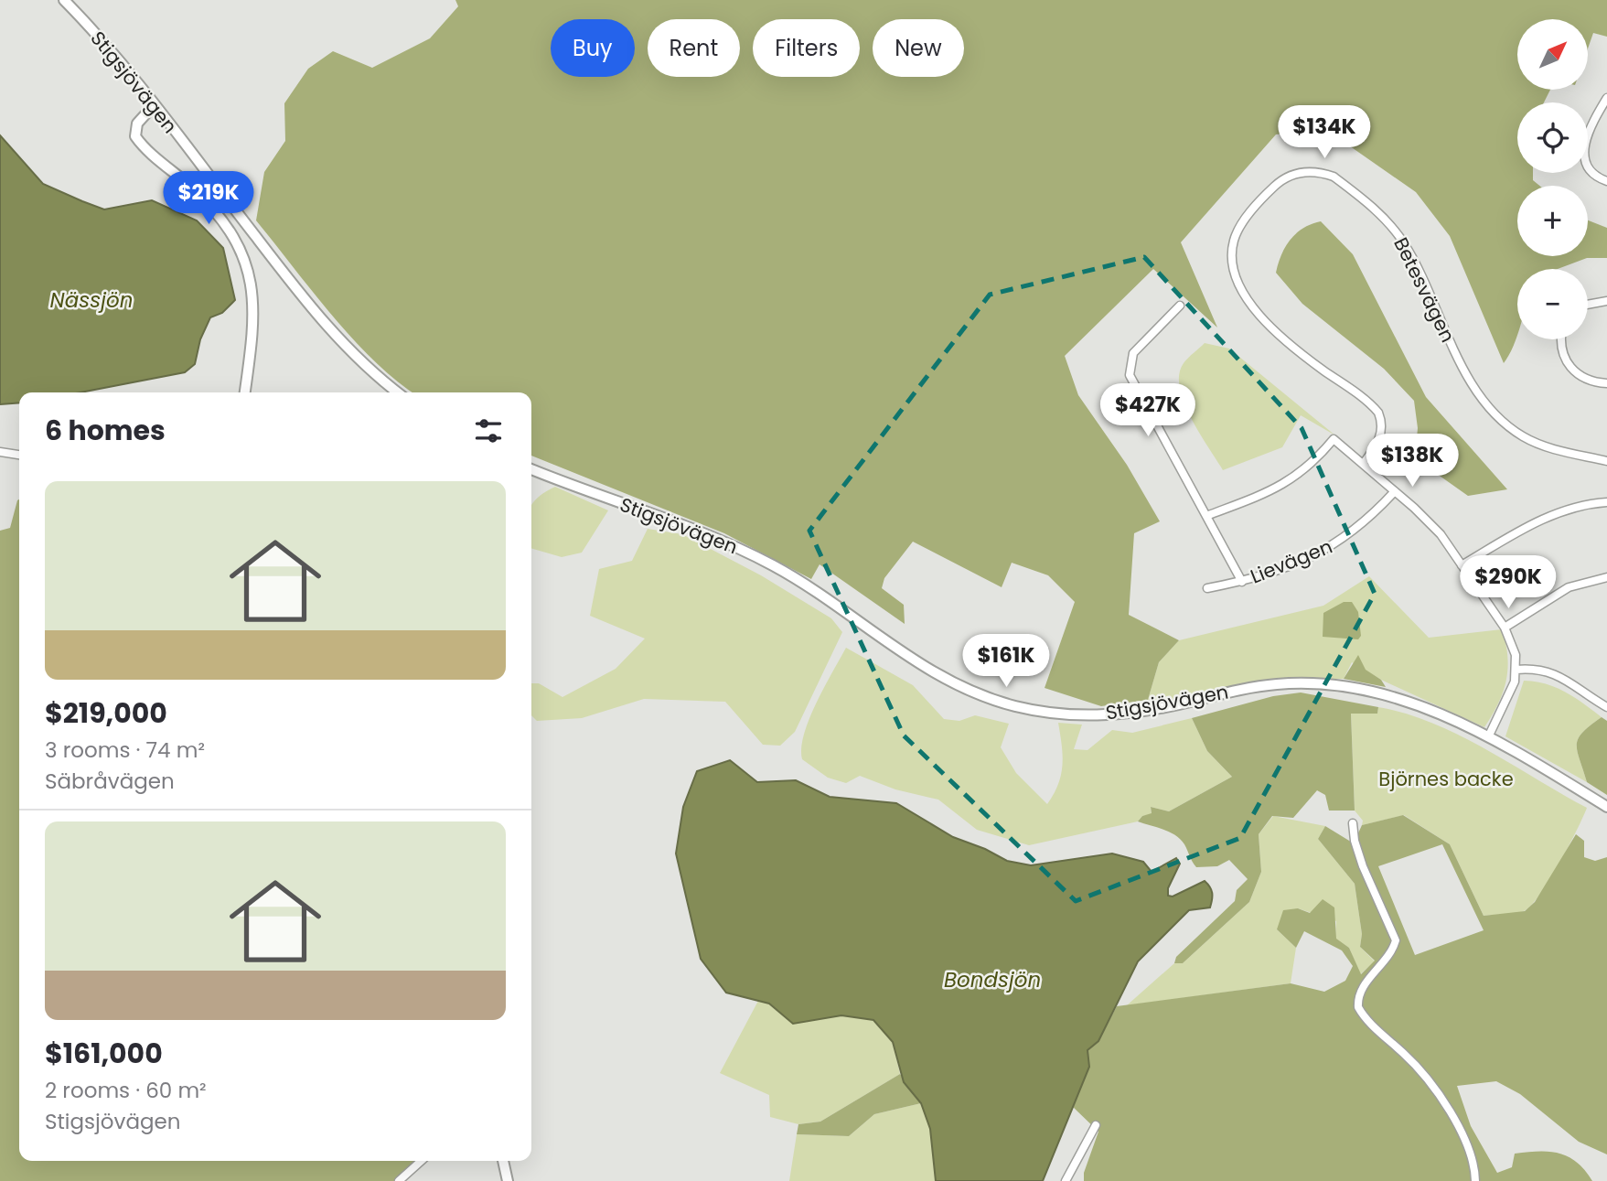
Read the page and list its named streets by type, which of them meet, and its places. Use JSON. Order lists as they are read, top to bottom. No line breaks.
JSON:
{"streets":{"main road":["Stigsjövägen"],"street":["Betesvägen","Lievägen"]},"water":["Nässjön","Bondsjön"],"parks":["Björnes backe"],"north":"top right","page":{"map_buttons":["+","−"],"chip":["Buy","Rent","Filters","New"],"price":["$134K","$219K","$427K","$138K","$290K","$161K"],"heading":"6 homes","list":[{"name":"$219,000","note":"3 rooms · 74 m² · Säbråvägen"},{"name":"$161,000","note":"2 rooms · 60 m² · Stigsjövägen"}]}}
